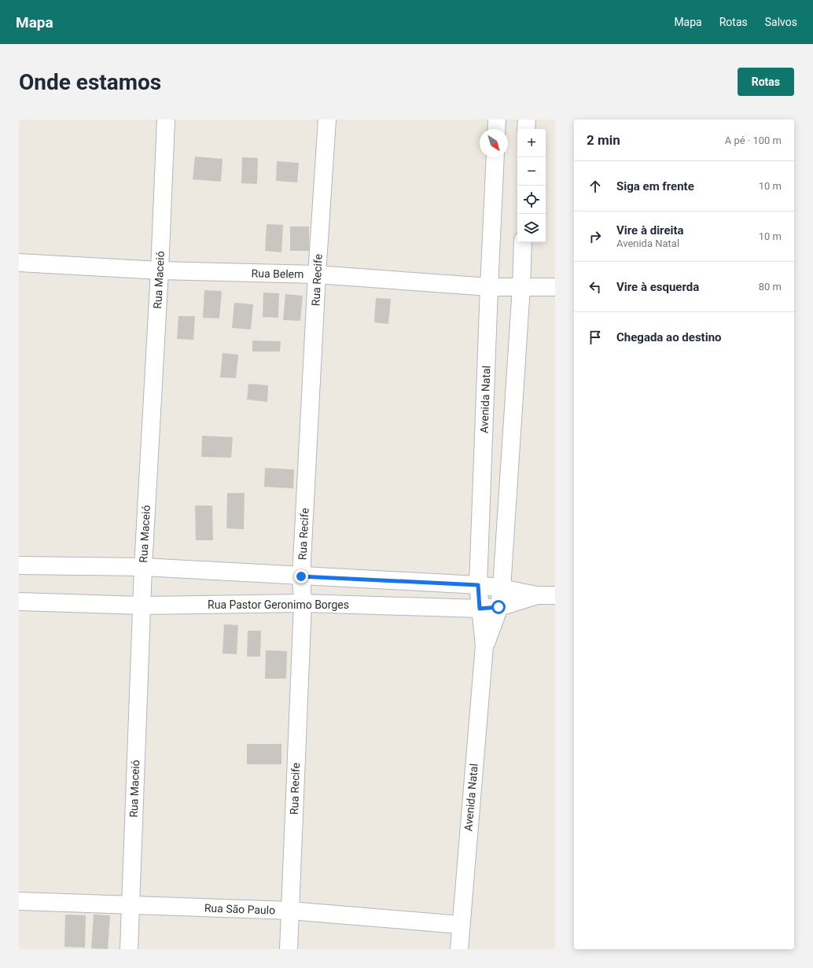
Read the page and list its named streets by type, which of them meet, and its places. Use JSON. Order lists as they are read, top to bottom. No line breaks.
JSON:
{"streets":{"street":["Rua Belem","Rua Maceió","Rua Recife","Avenida Natal","Rua Pastor Geronimo Borges","Rua São Paulo"]},"crossings":[["Rua Belem","Rua Maceió"],["Rua Belem","Rua Recife"],["Rua Belem","Avenida Natal"],["Rua Maceió","Rua Pastor Geronimo Borges"],["Rua Maceió","Rua São Paulo"],["Rua Recife","Rua Pastor Geronimo Borges"],["Rua Recife","Rua São Paulo"],["Avenida Natal","Rua Pastor Geronimo Borges"],["Avenida Natal","Rua São Paulo"]],"north":"bottom right","page":{"header":"Mapa","nav":["Mapa","Rotas","Salvos"],"buttons":"Rotas","title":"Onde estamos","heading":["2 min","A pé · 100 m"],"map_buttons":["+","−"],"list":[["Siga em frente","10 m"],["Vire à direita","Avenida Natal","10 m"],["Vire à esquerda","80 m"],"Chegada ao destino"]}}
